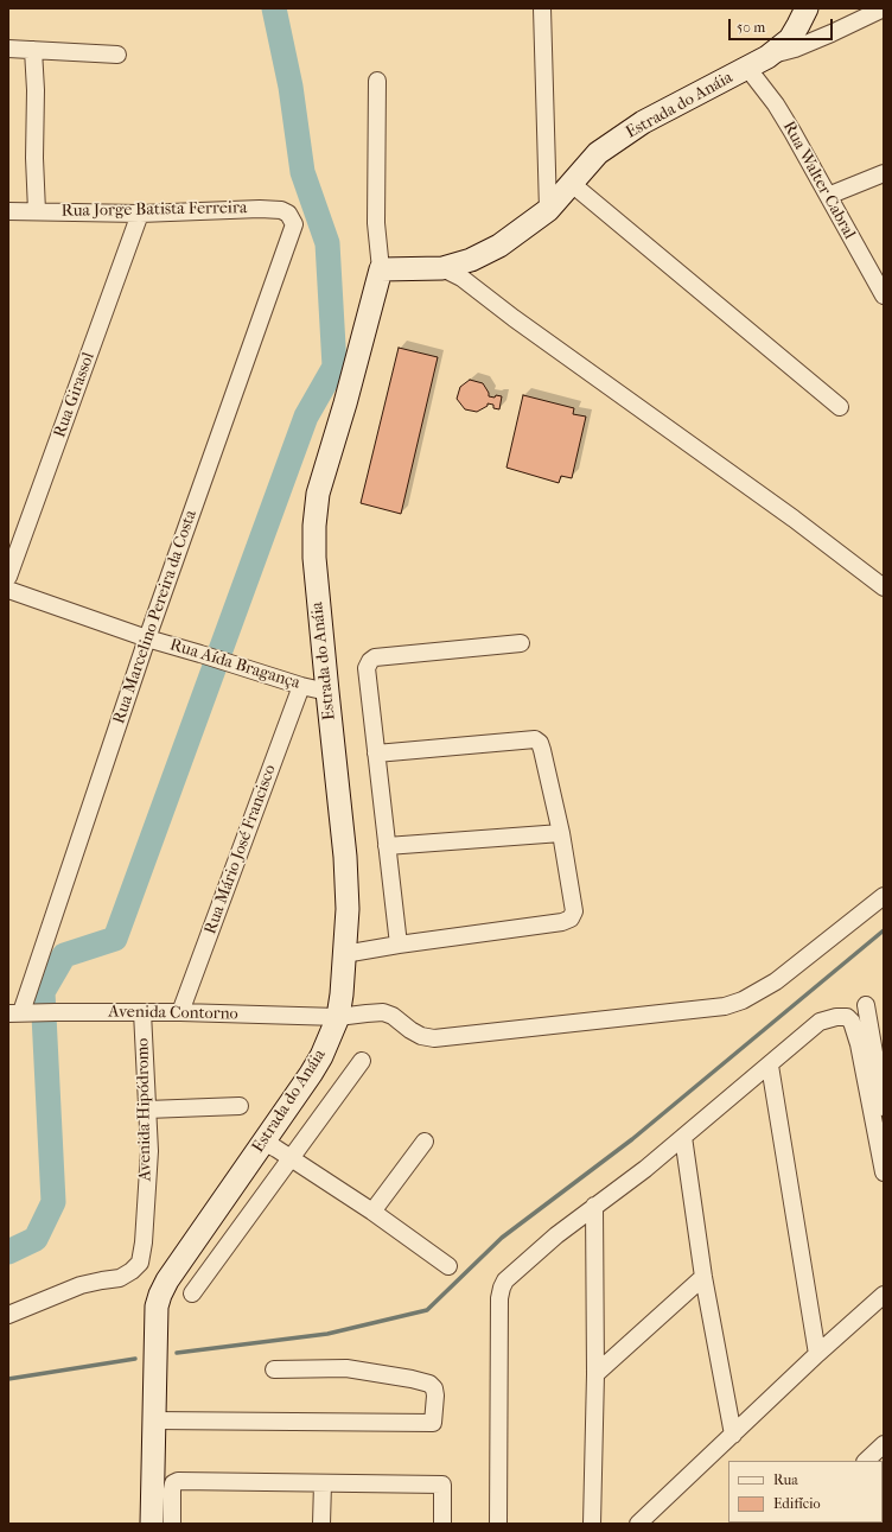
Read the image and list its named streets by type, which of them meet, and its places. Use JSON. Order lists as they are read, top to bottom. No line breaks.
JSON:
{"streets":{"street":["Estrada do Anáia","Rua Walter Cabral","Rua Jorge Batista Ferreira","Rua Girassol","Rua Marcelino Pereira da Costa","Rua Aída Bragança","Rua Mário José Francisco","Avenida Contorno","Avenida Hipódromo"]},"crossings":[["Estrada do Anáia","Rua Walter Cabral"],["Estrada do Anáia","Rua Aída Bragança"],["Estrada do Anáia","Avenida Contorno"],["Rua Jorge Batista Ferreira","Rua Girassol"],["Rua Jorge Batista Ferreira","Rua Marcelino Pereira da Costa"],["Rua Marcelino Pereira da Costa","Rua Aída Bragança"],["Rua Marcelino Pereira da Costa","Avenida Contorno"],["Rua Aída Bragança","Rua Mário José Francisco"],["Rua Mário José Francisco","Avenida Contorno"],["Avenida Contorno","Avenida Hipódromo"]],"legend":["Rua","Edifício"],"scale_bar":"50 m"}
